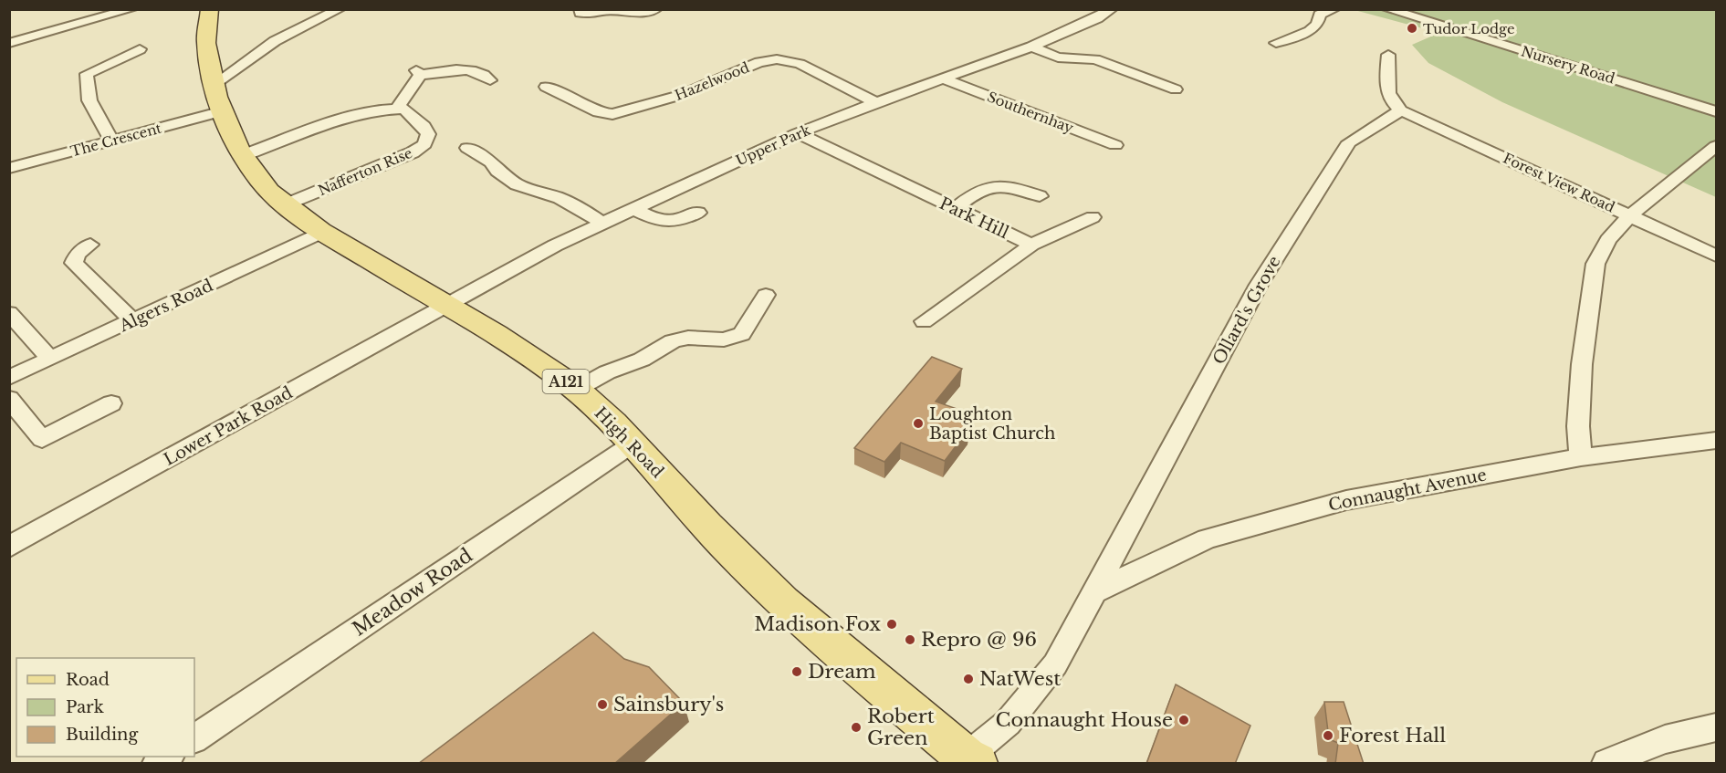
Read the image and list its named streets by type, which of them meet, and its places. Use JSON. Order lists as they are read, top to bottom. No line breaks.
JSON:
{"streets":{"main road":["A121","High Road"],"street":["Nursery Road","Hazelwood","Southernhay","The Crescent","Upper Park","Nafferton Rise","Forest View Road","Park Hill","Algers Road","Ollard's Grove","Lower Park Road","Connaught Avenue","Meadow Road"]},"crossings":[["Hazelwood","Upper Park"],["Southernhay","Upper Park"],["The Crescent","High Road"],["Upper Park","Park Hill"],["Upper Park","Lower Park Road"],["Upper Park","High Road"],["Nafferton Rise","High Road"],["Forest View Road","Ollard's Grove"],["Algers Road","High Road"],["Ollard's Grove","Connaught Avenue"],["Lower Park Road","High Road"],["High Road","Meadow Road"]],"places":["Tudor Lodge","Loughton Baptist Church","Madison Fox","Repro @ 96","Dream","NatWest","Sainsbury's","Connaught House","Robert Green","Forest Hall"],"legend":["Road","Park","Building"]}
